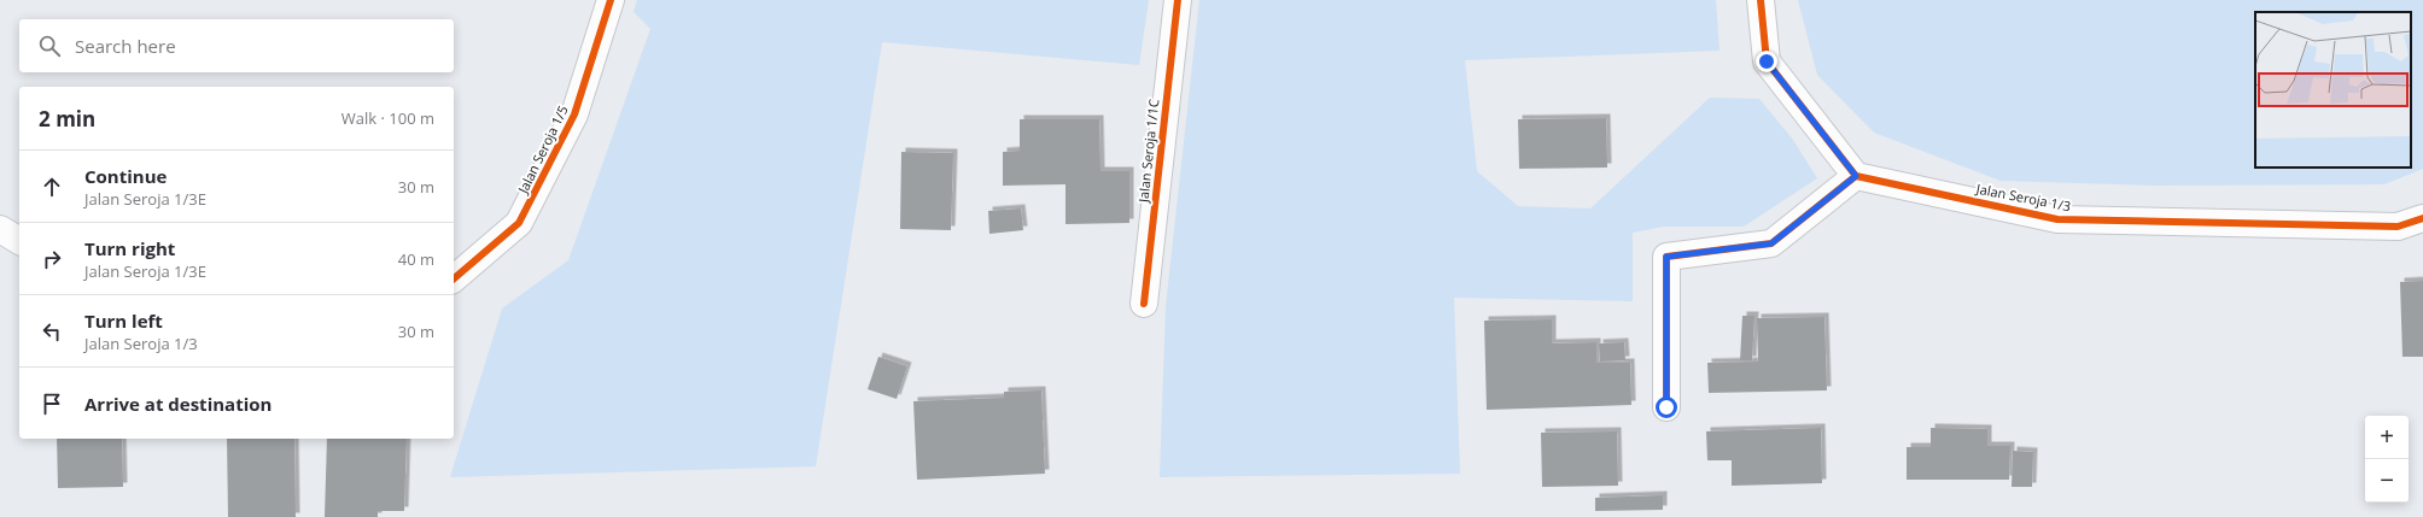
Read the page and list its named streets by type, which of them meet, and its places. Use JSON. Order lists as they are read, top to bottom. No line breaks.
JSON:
{"streets":{"street":["Jalan Seroja 1/5","Jalan Seroja 1/1C","Jalan Seroja 1/3"]},"page":{"search":"Search here","heading":["2 min","Walk · 100 m"],"list":[["Continue","Jalan Seroja 1/3E","30 m"],["Turn right","Jalan Seroja 1/3E","40 m"],["Turn left","Jalan Seroja 1/3","30 m"],"Arrive at destination"],"map_buttons":["+","−"]}}
